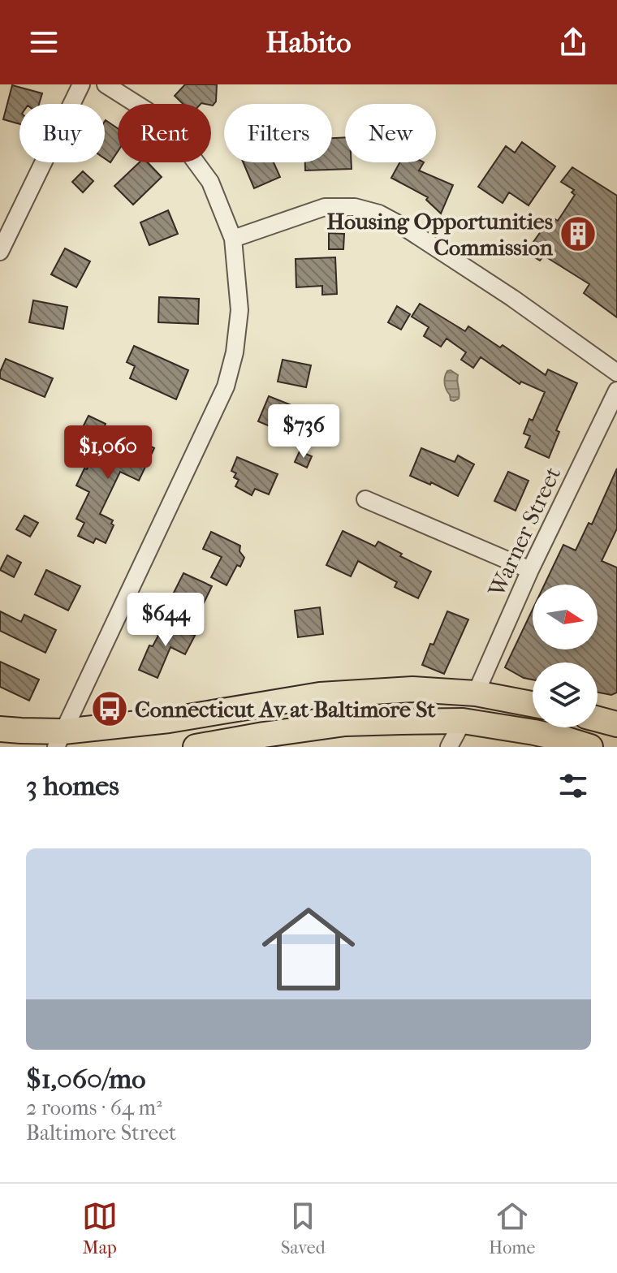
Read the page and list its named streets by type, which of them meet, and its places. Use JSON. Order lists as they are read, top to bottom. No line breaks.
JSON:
{"streets":{"street":["Warner Street"]},"places":{"building":["Housing Opportunities Commission"],"bus stop":["Connecticut Av at Baltimore St"]},"north":"right","page":{"header":"Habito","chip":["Buy","Rent","Filters","New"],"price":["$736","$1,060","$644"],"heading":"3 homes","list":[{"name":"$1,060/mo","note":"2 rooms · 64 m² · Baltimore Street"}],"tabs":["Map","Saved","Home"]}}
